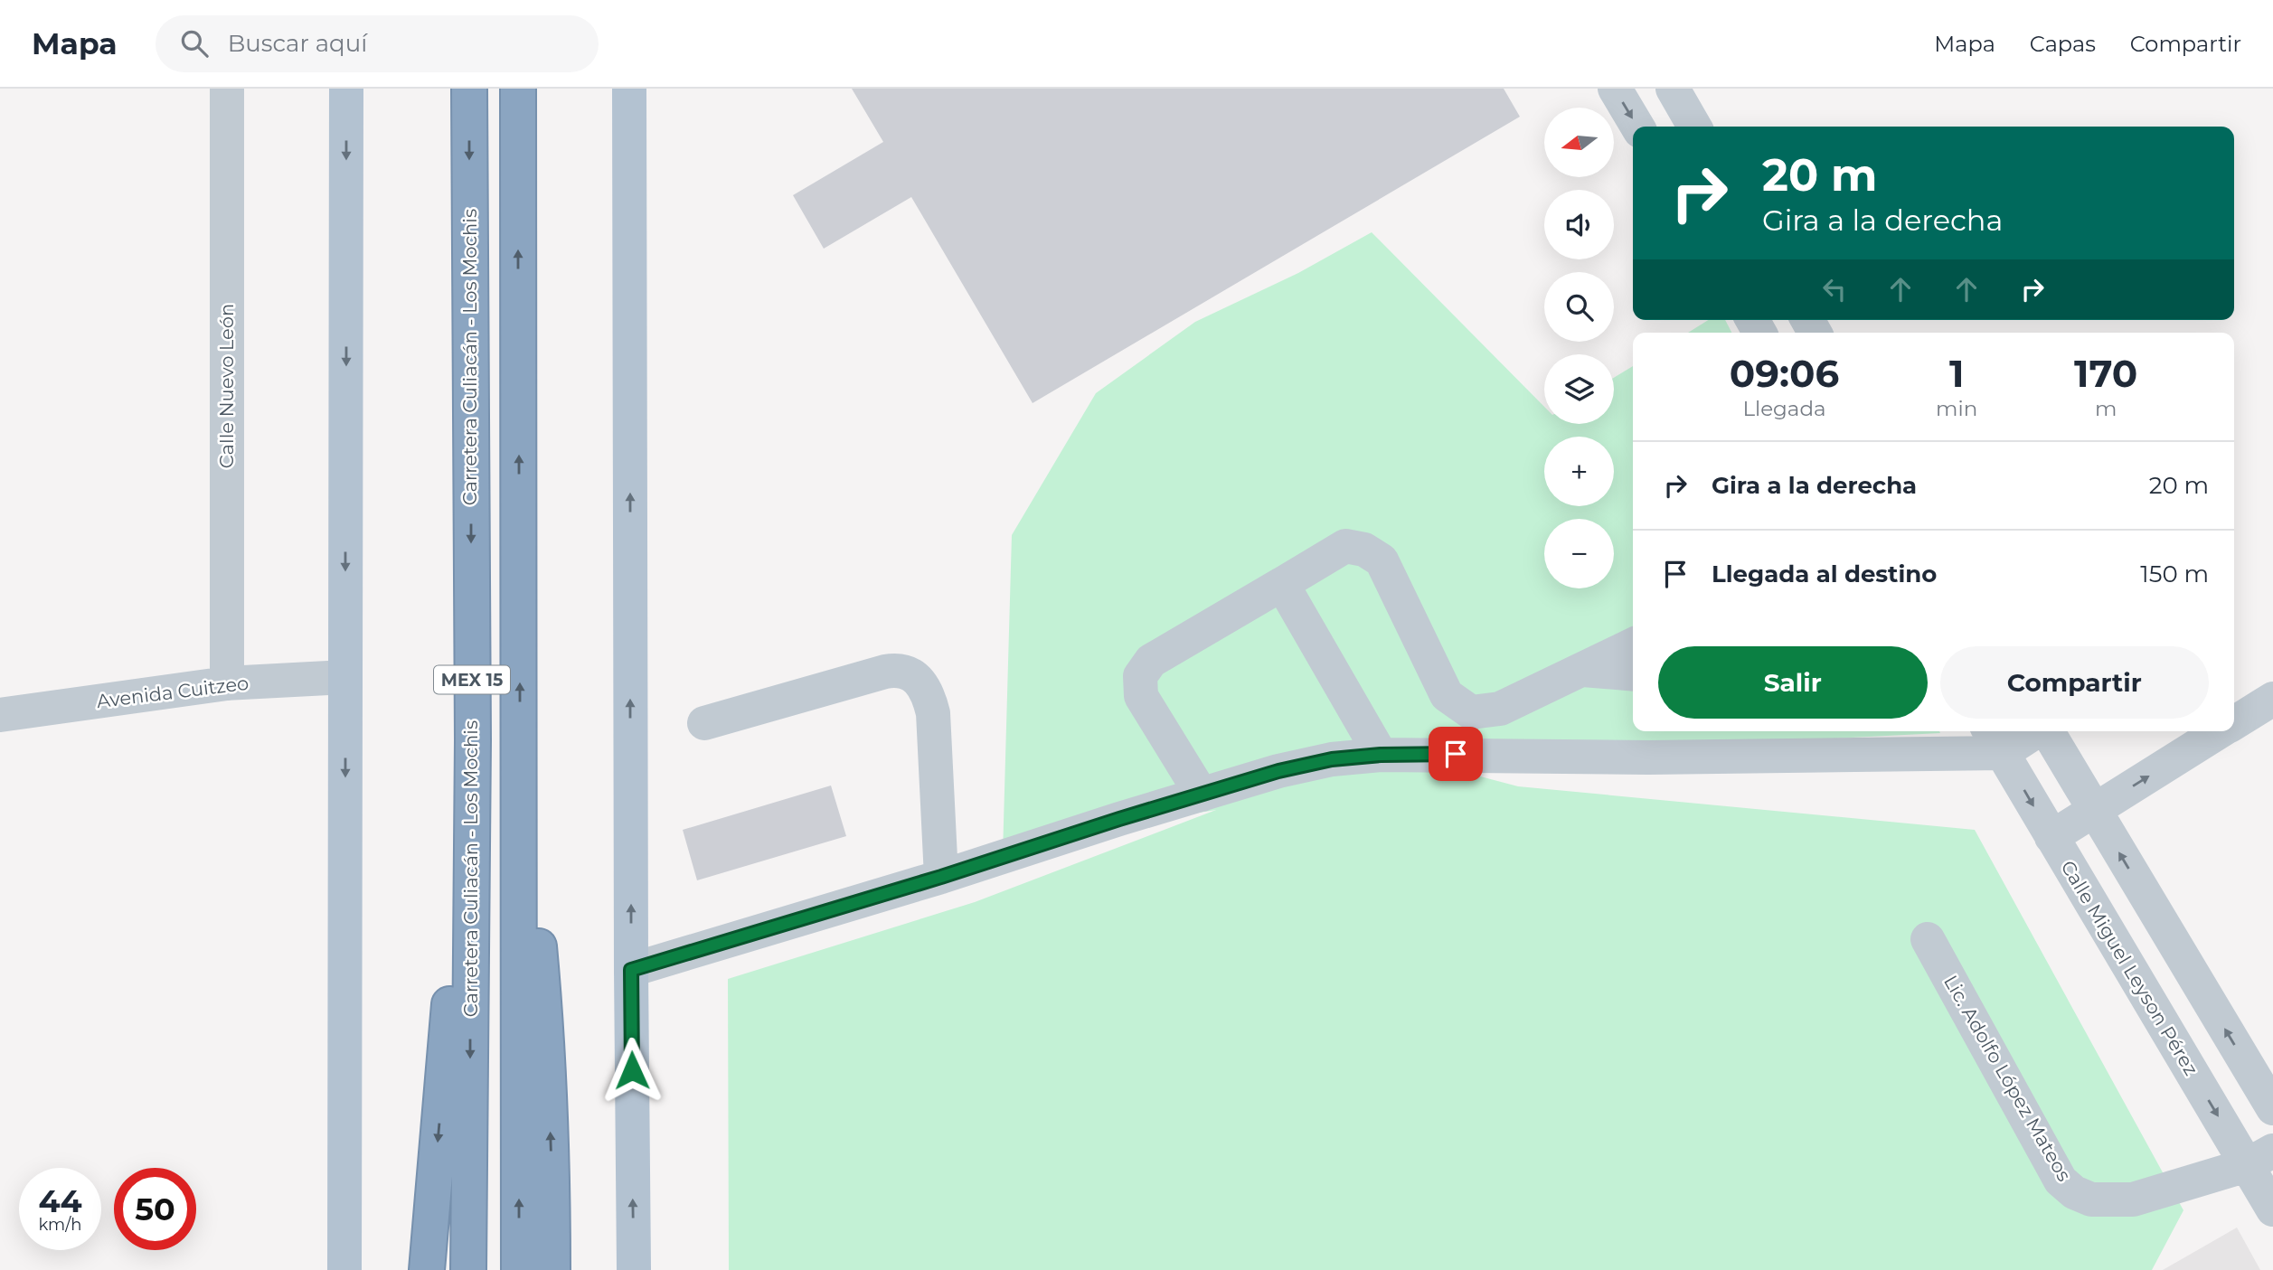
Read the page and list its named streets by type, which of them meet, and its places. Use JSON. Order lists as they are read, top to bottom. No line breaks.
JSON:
{"streets":{"highway":["Carretera Culiacán - Los Mochis","MEX 15"],"street":["Calle Nuevo León","Avenida Cuitzeo","Calle Miguel Leyson Pérez","Lic. Adolfo López Mateos"]},"crossings":[["Calle Nuevo León","Avenida Cuitzeo"],["Calle Miguel Leyson Pérez","Lic. Adolfo López Mateos"]],"north":"left","page":{"header":"Mapa","search":"Buscar aquí","nav":["Mapa","Capas","Compartir"],"map_buttons":["+","−"],"turn":["20 m","Gira a la derecha"],"eta":["09:06","Llegada","1","min","170","m"],"list":[{"name":"Gira a la derecha","value":"20 m"},{"name":"Llegada al destino","value":"150 m"}],"buttons":["Salir","Compartir"],"speed":"44 km/h","limit":"50"}}
